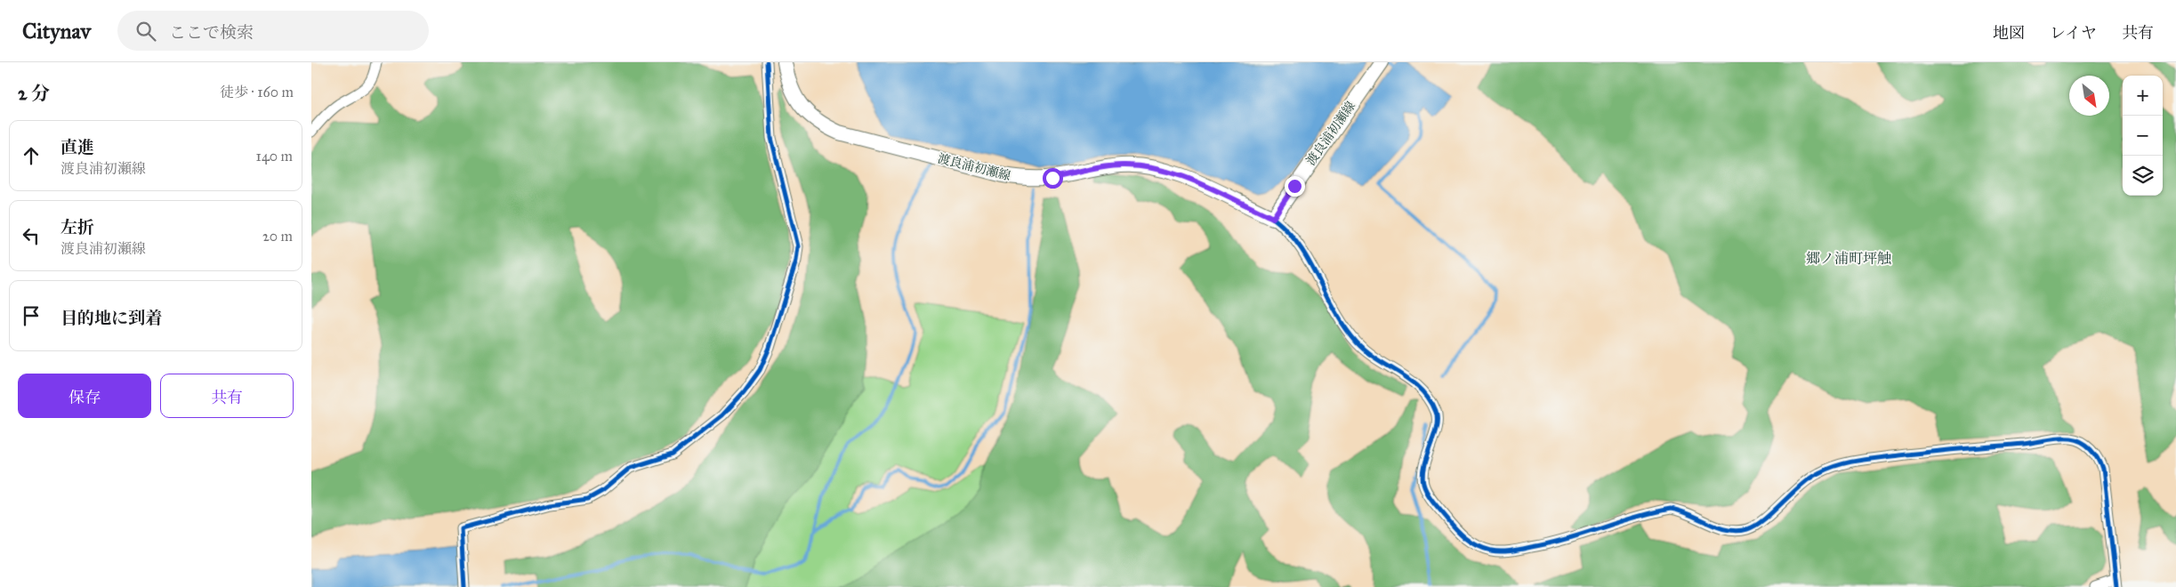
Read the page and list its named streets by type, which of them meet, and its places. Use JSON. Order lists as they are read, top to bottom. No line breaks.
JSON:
{"streets":{"main road":["渡良浦初瀬線"]},"districts":["郷ノ浦町坪触"],"north":"bottom right","page":{"header":"Citynav","search":"ここで検索","nav":["地図","レイヤ","共有"],"heading":["2 分","徒歩 · 160 m"],"map_buttons":["+","−"],"list":[["直進","渡良浦初瀬線","140 m"],["左折","渡良浦初瀬線","20 m"],"目的地に到着"],"buttons":["保存","共有"]}}
